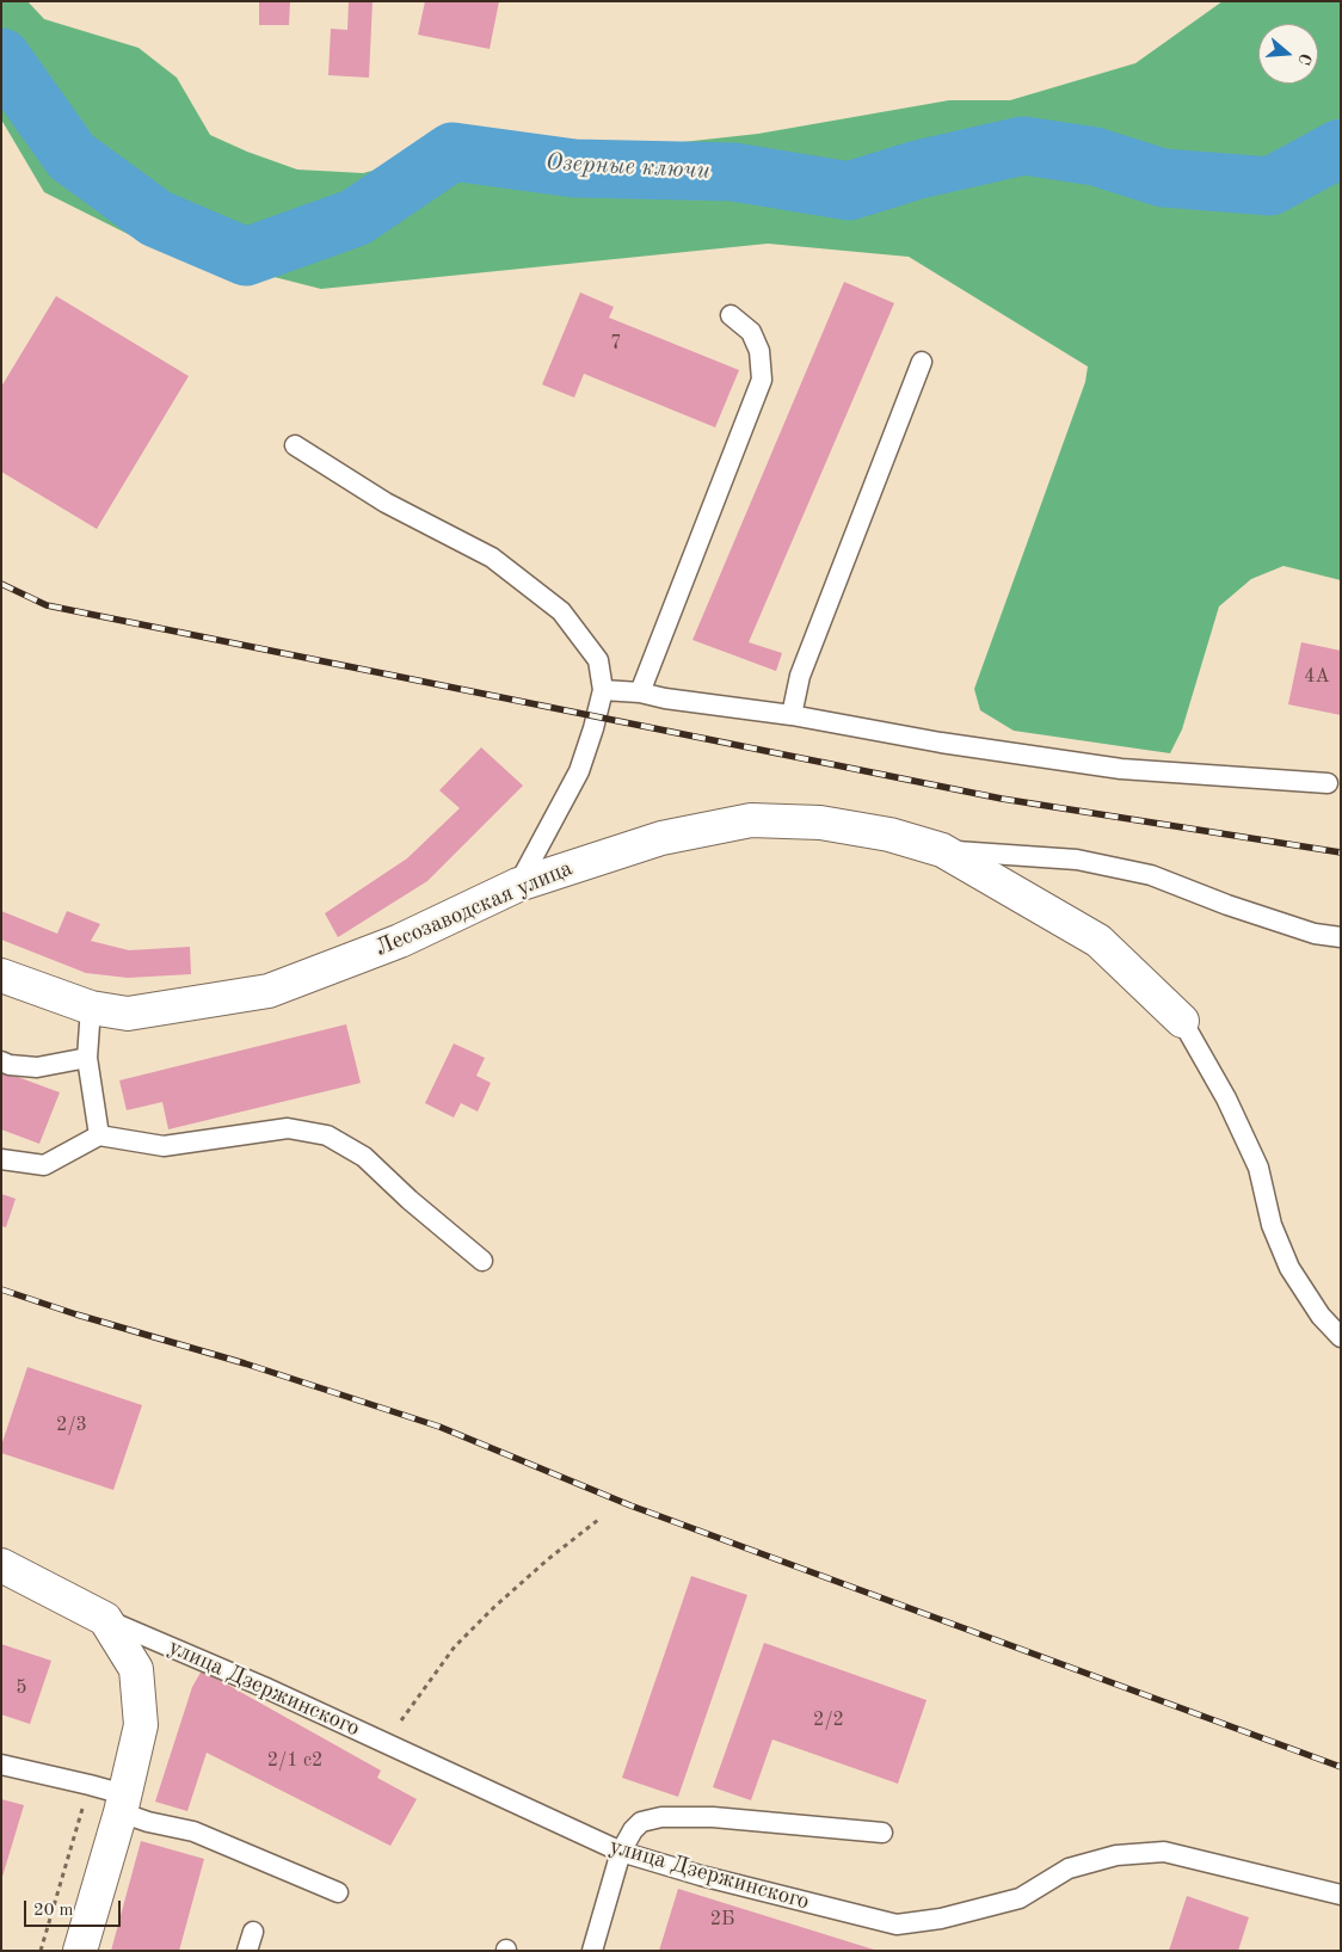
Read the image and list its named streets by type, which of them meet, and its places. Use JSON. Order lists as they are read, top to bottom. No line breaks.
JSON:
{"streets":{"street":["Лесозаводская улица","улица Дзержинского"]},"water":["Озерные ключи"],"house_numbers":["7","4А","2/3","5","2/2","2/1 с2","2Б"],"scale_bar":"20 m","north":"right"}
